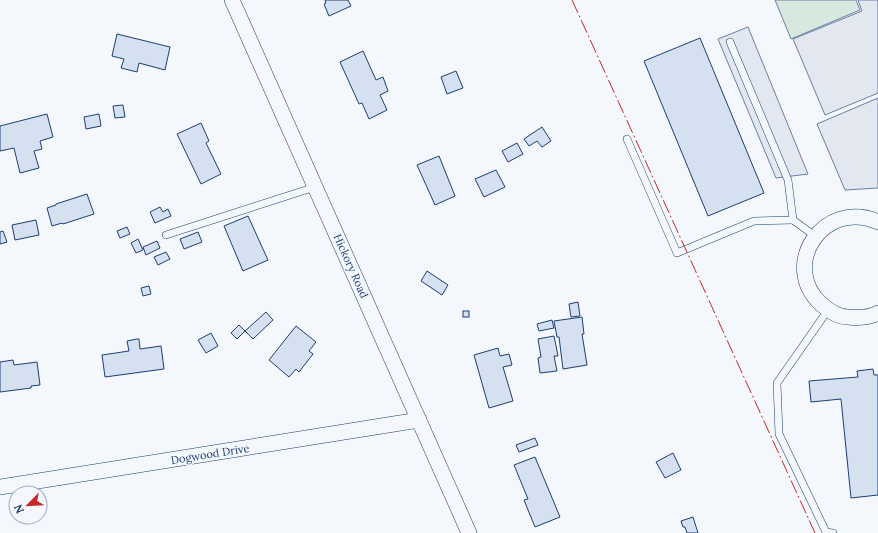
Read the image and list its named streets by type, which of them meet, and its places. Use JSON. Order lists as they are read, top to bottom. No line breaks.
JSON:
{"streets":{"street":["Hickory Road","Dogwood Drive"]},"crossings":[["Hickory Road","Dogwood Drive"]],"north":"bottom left"}
